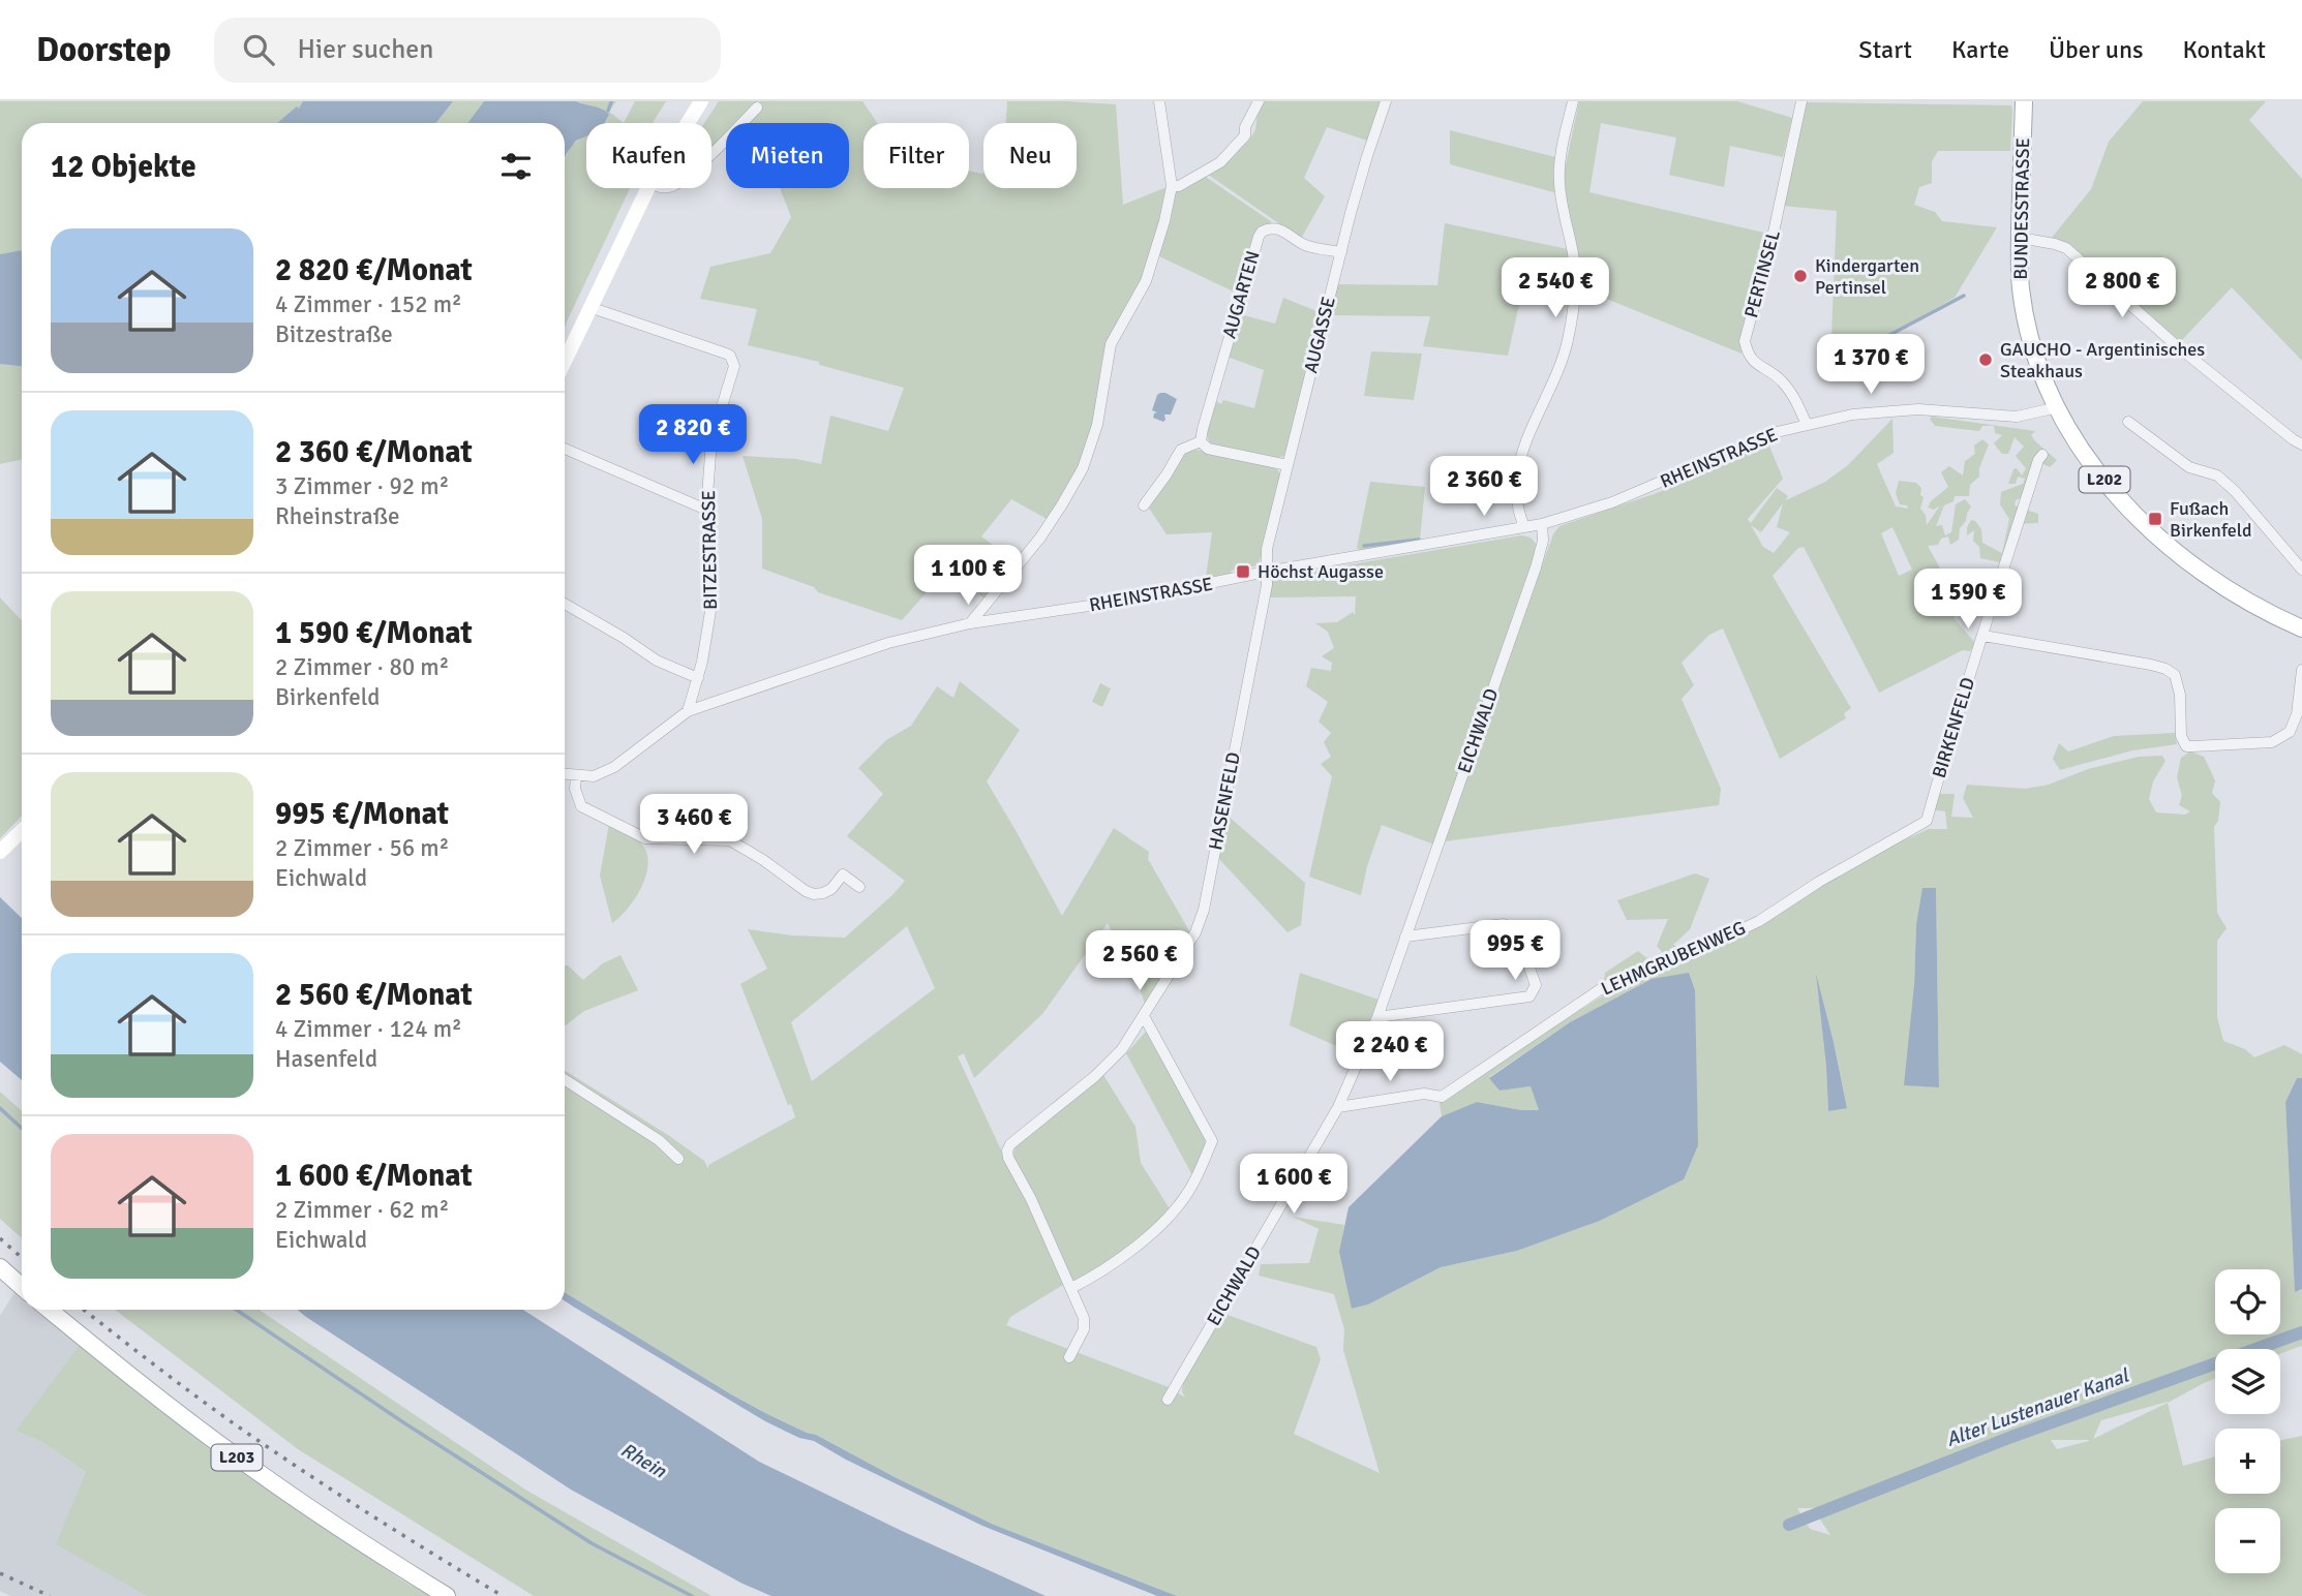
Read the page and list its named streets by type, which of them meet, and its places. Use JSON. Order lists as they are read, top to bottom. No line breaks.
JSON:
{"streets":{"main road":["BUNDESSTRASSE","L202","L203"],"street":["PERTINSEL","AUGARTEN","AUGASSE","RHEINSTRASSE","BITZESTRASSE","BIRKENFELD","EICHWALD","HASENFELD","LEHMGRUBENWEG"]},"crossings":[["BUNDESSTRASSE","RHEINSTRASSE"],["PERTINSEL","RHEINSTRASSE"],["AUGARTEN","AUGASSE"],["AUGASSE","RHEINSTRASSE"],["AUGASSE","HASENFELD"],["RHEINSTRASSE","BITZESTRASSE"],["RHEINSTRASSE","EICHWALD"],["RHEINSTRASSE","HASENFELD"],["BIRKENFELD","LEHMGRUBENWEG"],["EICHWALD","LEHMGRUBENWEG"]],"water":["Alter Lustenauer Kanal","Rhein"],"places":{"other":["Kindergarten Pertinsel","GAUCHO - Argentinisches Steakhaus"],"transit":["Fußach Birkenfeld","Höchst Augasse"]},"page":{"header":"Doorstep","search":"Hier suchen","nav":["Start","Karte","Über uns","Kontakt"],"chip":["Kaufen","Mieten","Filter","Neu"],"heading":"12 Objekte","list":[{"name":"2 820 €/Monat","note":"4 Zimmer · 152 m² · Bitzestraße"},{"name":"2 360 €/Monat","note":"3 Zimmer · 92 m² · Rheinstraße"},{"name":"1 590 €/Monat","note":"2 Zimmer · 80 m² · Birkenfeld"},{"name":"995 €/Monat","note":"2 Zimmer · 56 m² · Eichwald"},{"name":"2 560 €/Monat","note":"4 Zimmer · 124 m² · Hasenfeld"},{"name":"1 600 €/Monat","note":"2 Zimmer · 62 m² · Eichwald"}],"price":["2 540 €","2 800 €","1 370 €","2 820 €","2 360 €","1 100 €","1 590 €","3 460 €","995 €","2 560 €","2 240 €","1 600 €"],"map_buttons":["+","−"]}}
